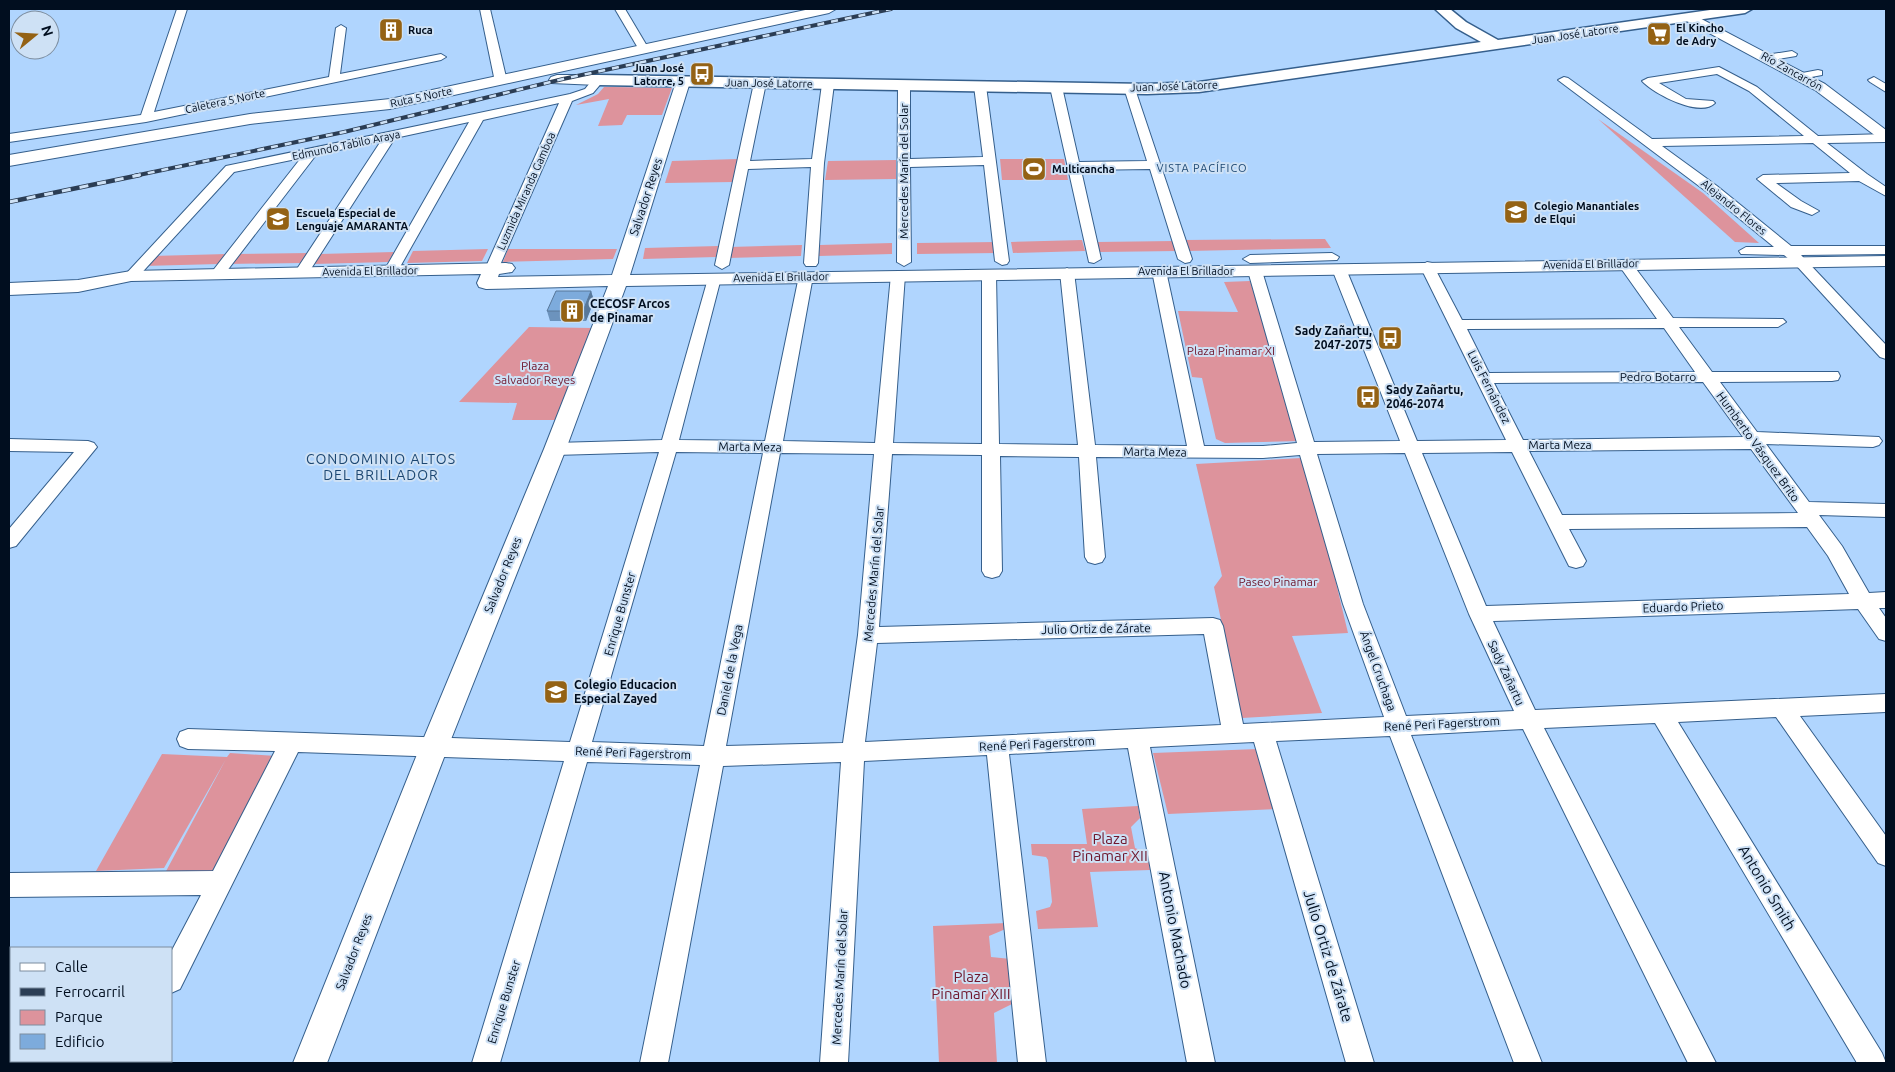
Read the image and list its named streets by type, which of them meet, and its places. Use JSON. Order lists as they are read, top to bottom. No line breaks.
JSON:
{"streets":{"highway":["Ruta 5 Norte"],"main road":["Juan José Latorre"],"street":["Río Zancarrón","Caletera 5 Norte","Edmundo Tabilo Araya","Mercedes Marín del Solar","Luzmida Miranda Gamboa","Salvador Reyes","Alejandro Flores","Avenida El Brillador","Pedro Botarro","Luis Fernández","Marta Meza","Humberto Vásquez Brito","Eduardo Prieto","Enrique Bunster","Julio Ortiz de Zárate","Daniel de la Vega","Ángel Cruchaga","Sady Zañartu","René Peri Fagerstrom","Antonio Smith","Antonio Machado"]},"crossings":[["Juan José Latorre","Río Zancarrón"],["Juan José Latorre","Edmundo Tabilo Araya"],["Juan José Latorre","Mercedes Marín del Solar"],["Juan José Latorre","Salvador Reyes"],["Juan José Latorre","Enrique Bunster"],["Juan José Latorre","Daniel de la Vega"],["Edmundo Tabilo Araya","Luzmida Miranda Gamboa"],["Edmundo Tabilo Araya","Avenida El Brillador"],["Mercedes Marín del Solar","Avenida El Brillador"],["Mercedes Marín del Solar","Marta Meza"],["Mercedes Marín del Solar","Julio Ortiz de Zárate"],["Mercedes Marín del Solar","René Peri Fagerstrom"],["Luzmida Miranda Gamboa","Avenida El Brillador"],["Salvador Reyes","Avenida El Brillador"],["Salvador Reyes","Marta Meza"],["Salvador Reyes","René Peri Fagerstrom"],["Alejandro Flores","Avenida El Brillador"],["Avenida El Brillador","Luis Fernández"],["Avenida El Brillador","Humberto Vásquez Brito"],["Avenida El Brillador","Enrique Bunster"],["Avenida El Brillador","Daniel de la Vega"],["Avenida El Brillador","Ángel Cruchaga"],["Avenida El Brillador","Sady Zañartu"],["Pedro Botarro","Luis Fernández"],["Pedro Botarro","Humberto Vásquez Brito"],["Luis Fernández","Marta Meza"],["Marta Meza","Humberto Vásquez Brito"],["Marta Meza","Enrique Bunster"],["Marta Meza","Daniel de la Vega"],["Marta Meza","Ángel Cruchaga"],["Marta Meza","Sady Zañartu"],["Humberto Vásquez Brito","Eduardo Prieto"],["Eduardo Prieto","Sady Zañartu"],["Enrique Bunster","René Peri Fagerstrom"],["Julio Ortiz de Zárate","René Peri Fagerstrom"],["Daniel de la Vega","René Peri Fagerstrom"],["Ángel Cruchaga","René Peri Fagerstrom"],["Sady Zañartu","René Peri Fagerstrom"],["René Peri Fagerstrom","Antonio Smith"],["René Peri Fagerstrom","Antonio Machado"]],"districts":["VISTA PACÍFICO","CONDOMINIO ALTOS DEL BRILLADOR"],"parks":["Plaza Pinamar XI","Plaza Salvador Reyes","Paseo Pinamar","Plaza Pinamar XII","Plaza Pinamar XIII"],"places":{"building":["Ruca","CECOSF Arcos de Pinamar"],"supermarket":["El Kincho de Adry"],"bus stop":["Juan José Latorre, 5","Sady Zañartu, 2047-2075","Sady Zañartu, 2046-2074"],"sports":["Multicancha"],"school or university":["Colegio Manantiales de Elqui","Escuela Especial de Lenguaje AMARANTA","Colegio Educacion Especial Zayed"]},"legend":["Calle","Ferrocarril","Parque","Edificio"],"north":"right"}
